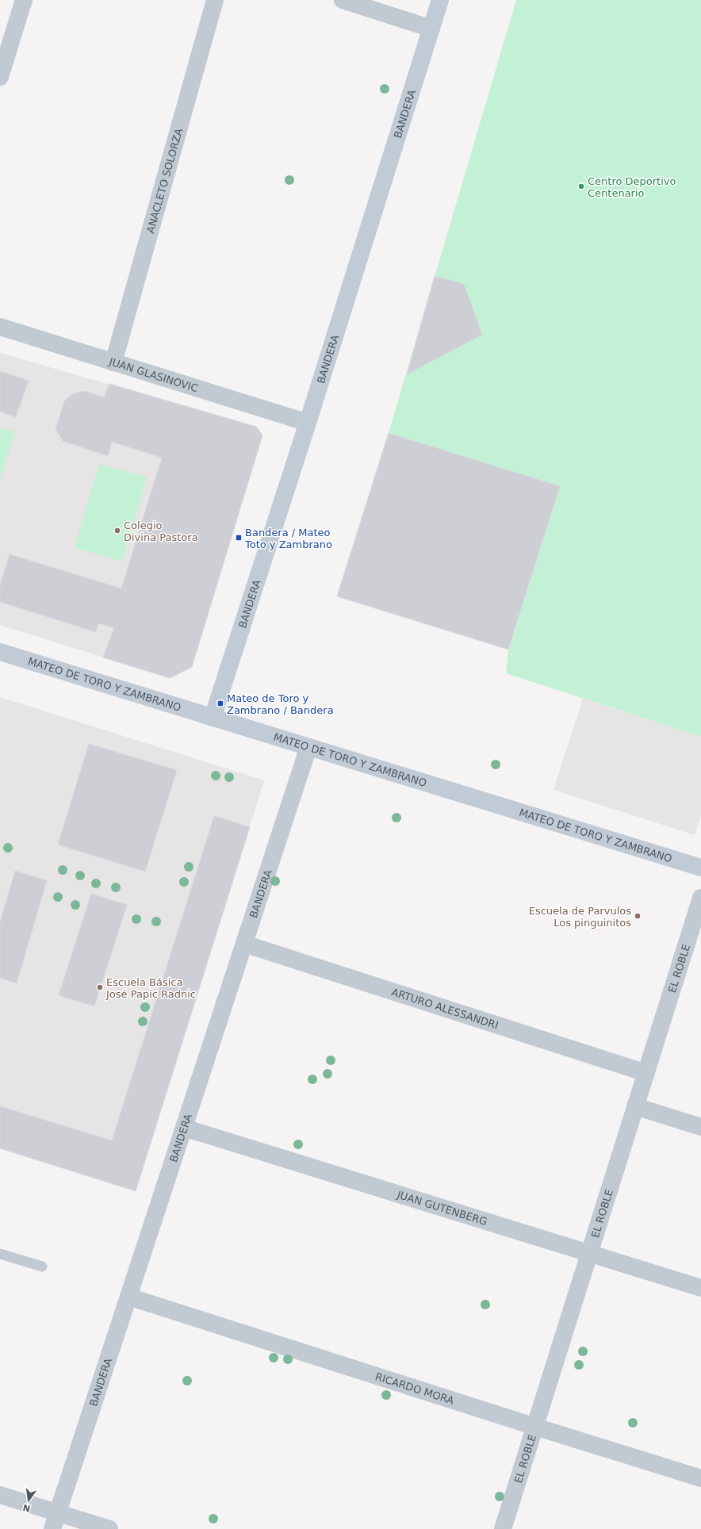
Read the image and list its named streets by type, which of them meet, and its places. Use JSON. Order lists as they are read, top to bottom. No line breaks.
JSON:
{"streets":{"street":["BANDERA","ANACLETO SOLORZA","JUAN GLASINOVIC","MATEO DE TORO Y ZAMBRANO","EL ROBLE","ARTURO ALESSANDRI","JUAN GUTENBERG","RICARDO MORA"]},"crossings":[["BANDERA","JUAN GLASINOVIC"],["BANDERA","MATEO DE TORO Y ZAMBRANO"],["BANDERA","ARTURO ALESSANDRI"],["BANDERA","JUAN GUTENBERG"],["BANDERA","RICARDO MORA"],["ANACLETO SOLORZA","JUAN GLASINOVIC"],["EL ROBLE","ARTURO ALESSANDRI"],["EL ROBLE","JUAN GUTENBERG"],["EL ROBLE","RICARDO MORA"]],"places":{"other":["Centro Deportivo Centenario","Colegio Divina Pastora","Escuela de Parvulos Los pinguinitos","Escuela Básica José Papic Radnic"],"transit":["Bandera / Mateo Toto y Zambrano","Mateo de Toro y Zambrano / Bandera"]},"north":"bottom"}
